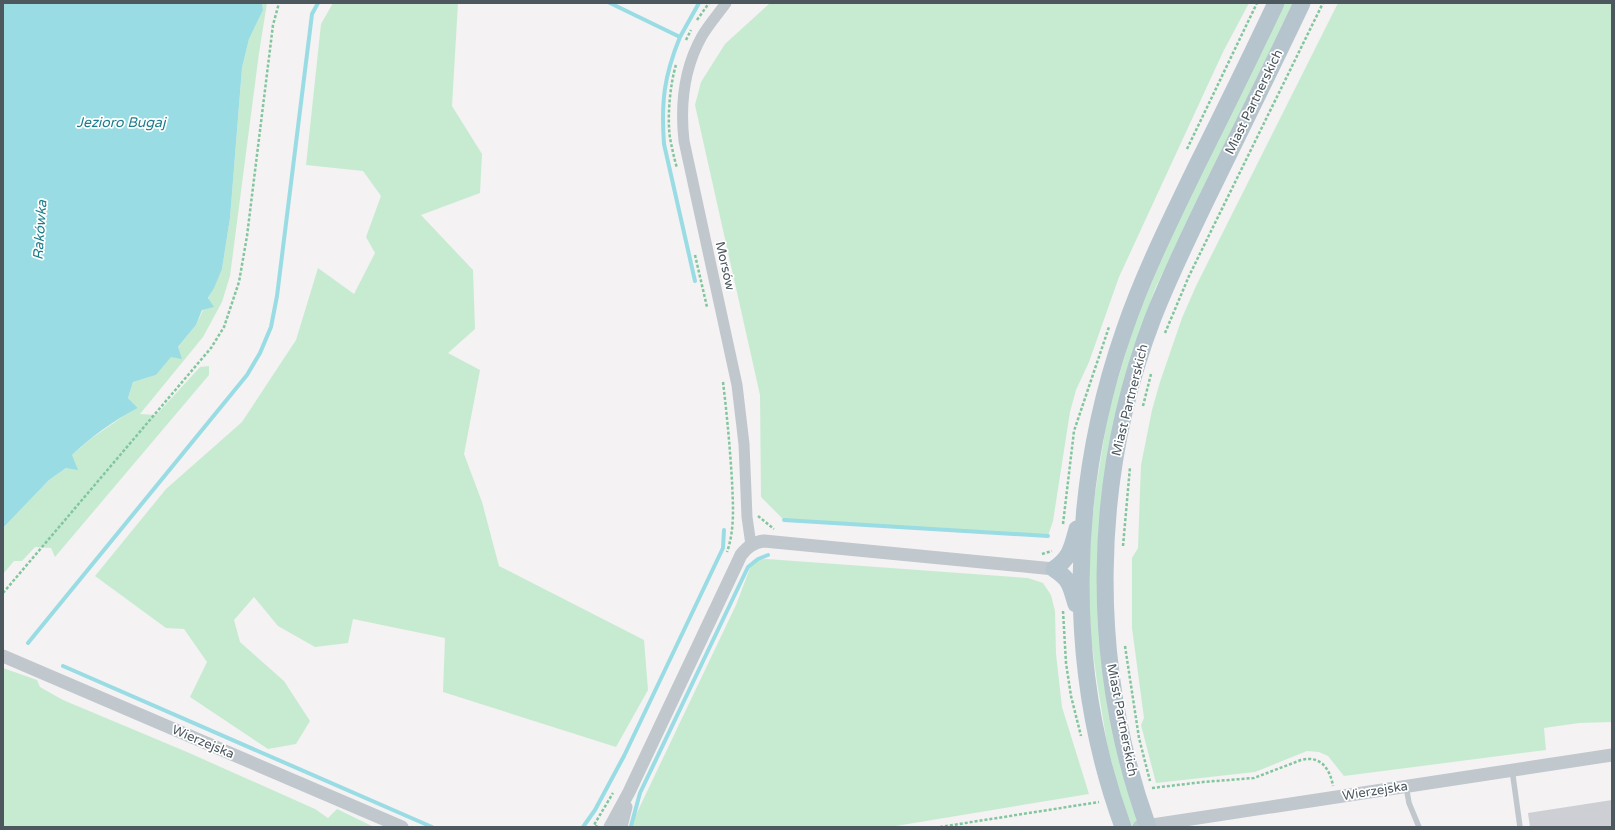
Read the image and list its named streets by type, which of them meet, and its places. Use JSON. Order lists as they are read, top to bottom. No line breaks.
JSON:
{"streets":{"main road":["Miast Partnerskich"],"street":["Morsów","Wierzejska"]},"water":["Jezioro Bugaj","Rakówka"]}
